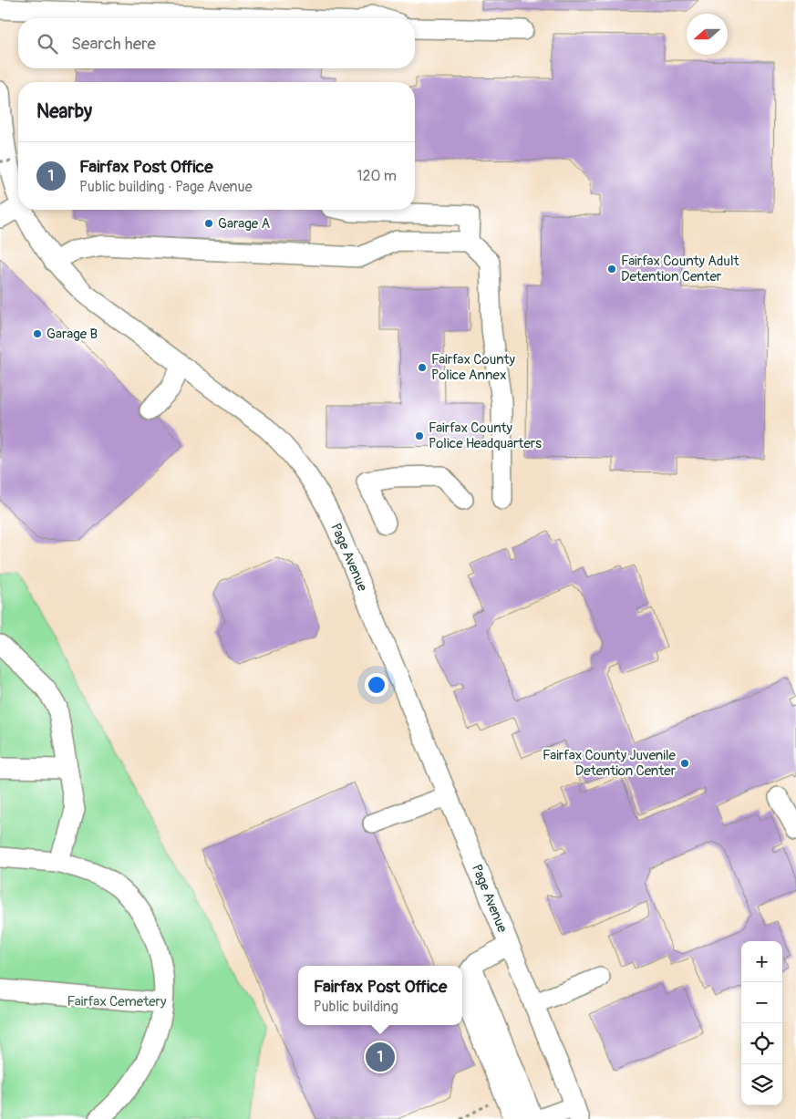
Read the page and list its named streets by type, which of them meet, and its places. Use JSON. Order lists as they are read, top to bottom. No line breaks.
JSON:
{"streets":{"street":["Page Avenue"]},"parks":["Fairfax Cemetery"],"places":["Garage A","Fairfax County Adult Detention Center","Garage B","Fairfax County Police Annex","Fairfax County Police Headquarters","Fairfax County Juvenile Detention Center"],"north":"left","page":{"search":"Search here","heading":"Nearby","list":[{"mark":"1","name":"Fairfax Post Office","note":"Public building · Page Avenue","value":"120 m"}],"map_buttons":["+","−"],"popup":["Fairfax Post Office","Public building"],"pins":"1"}}
